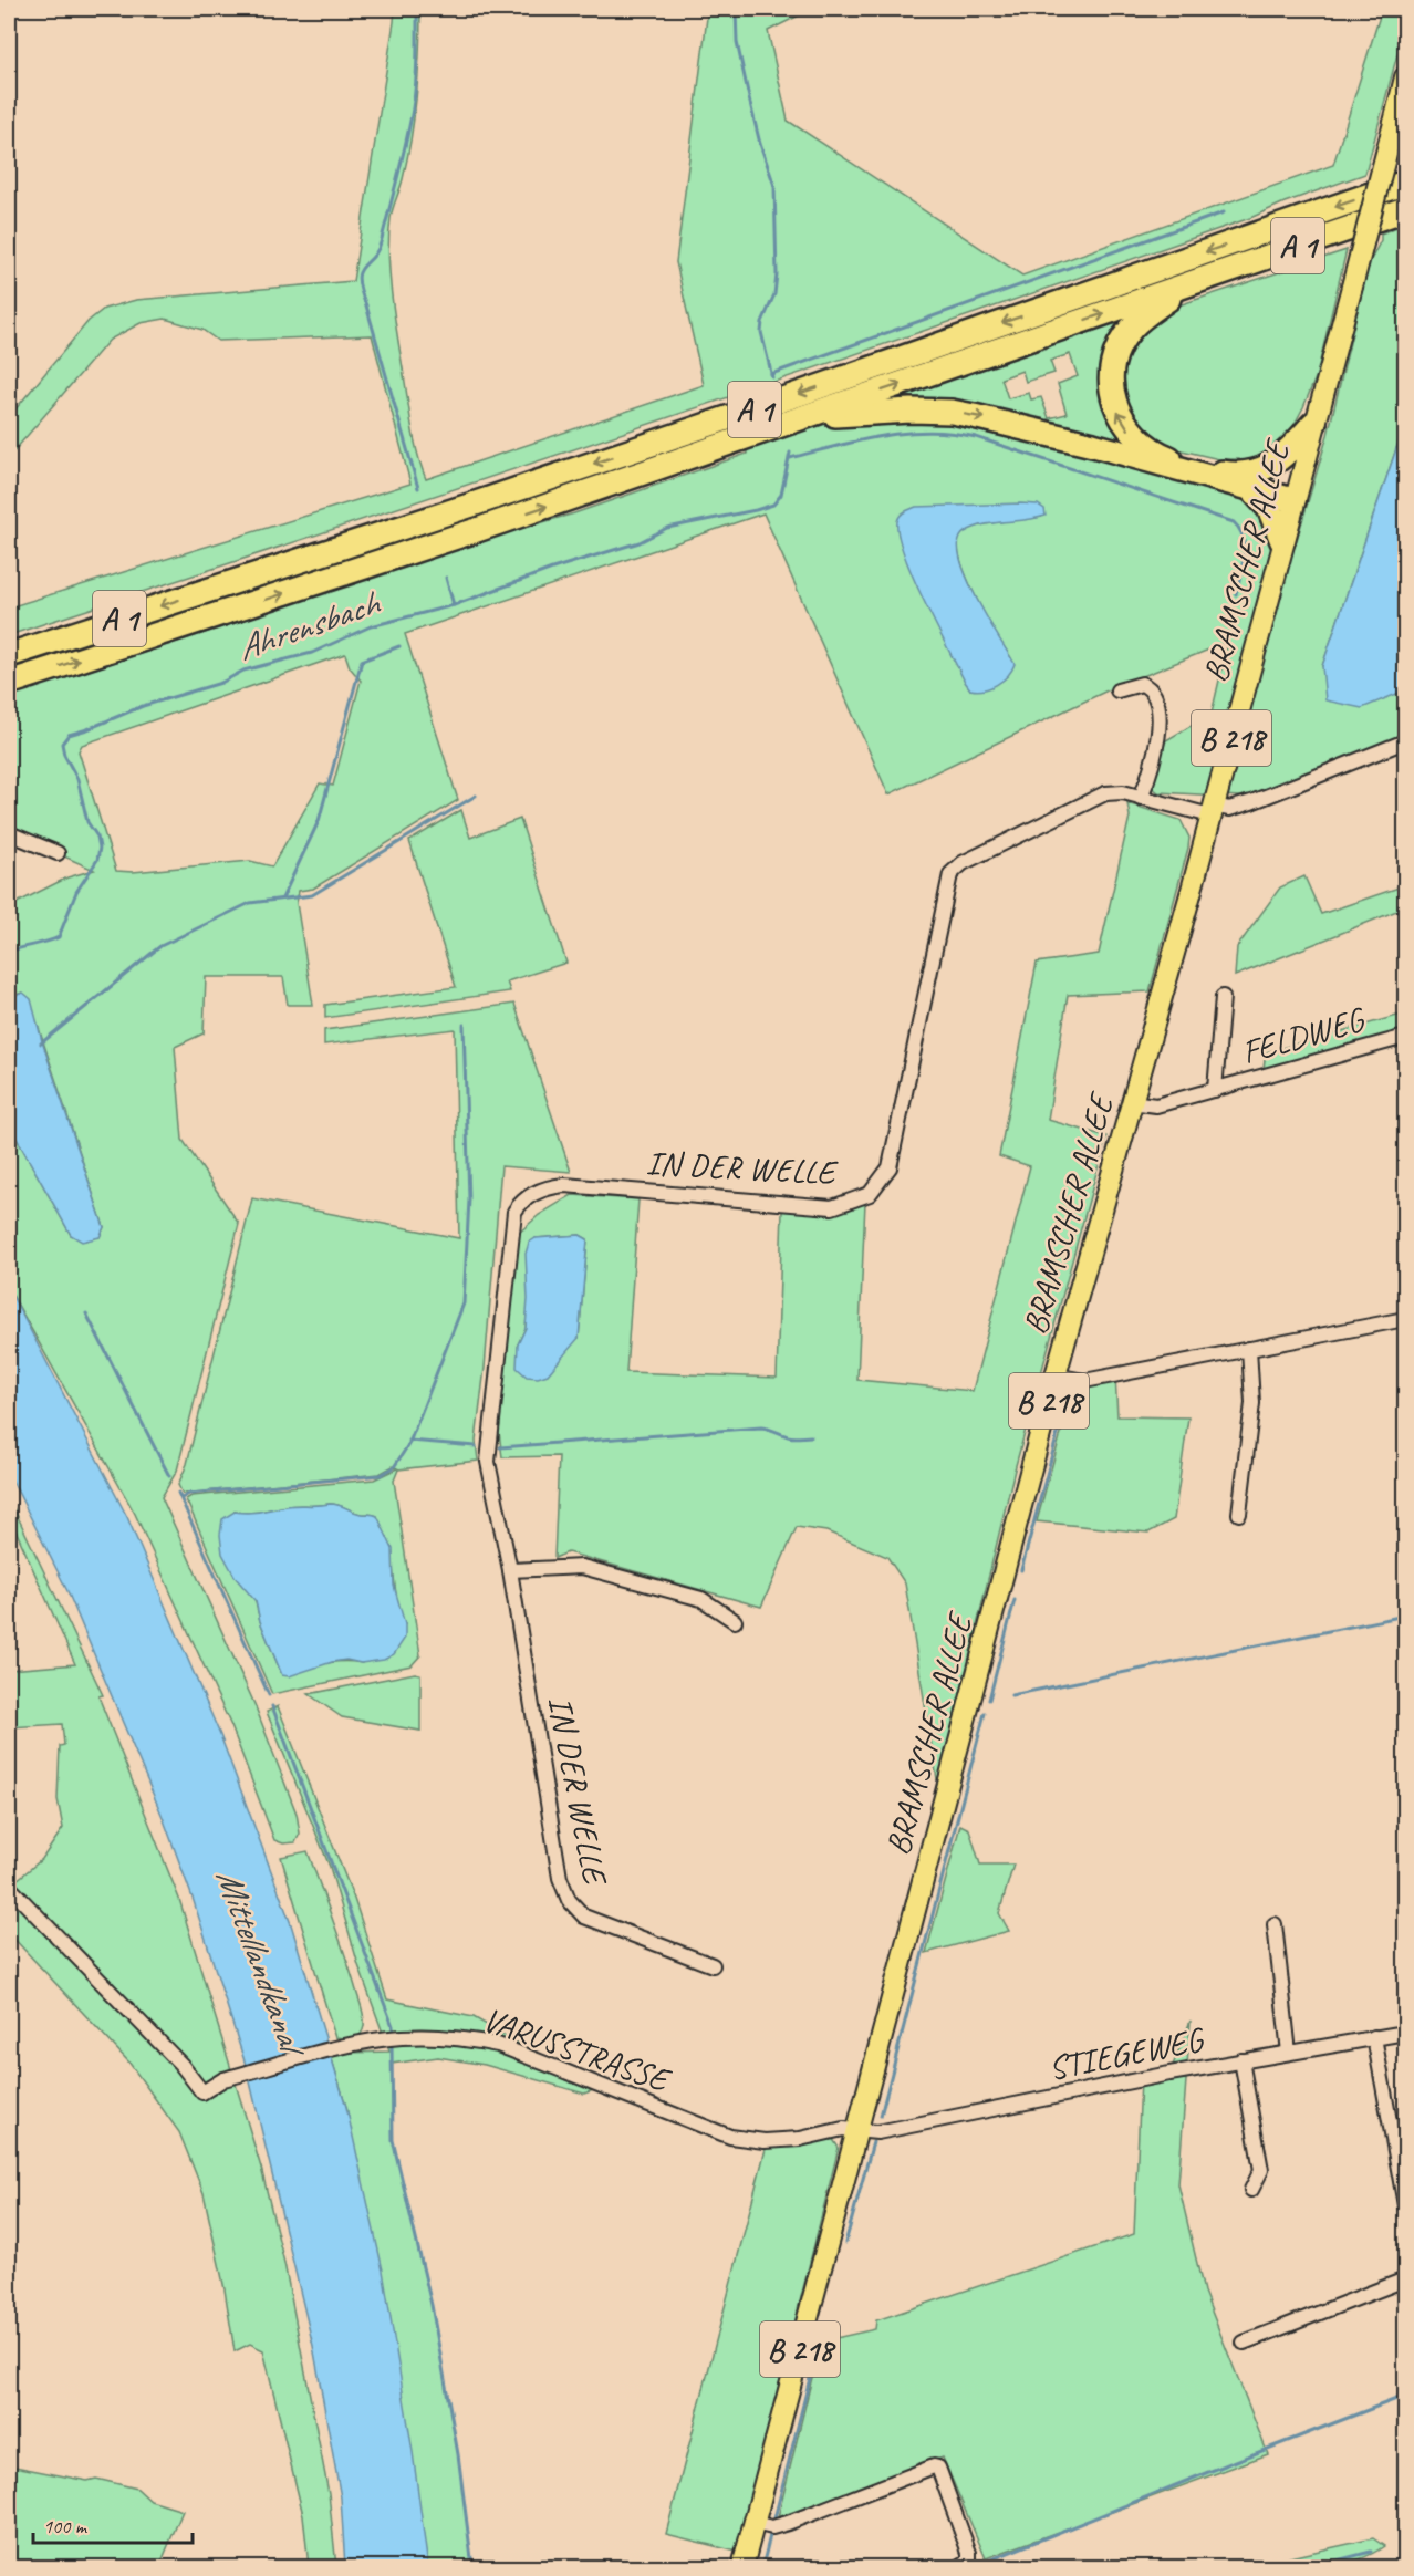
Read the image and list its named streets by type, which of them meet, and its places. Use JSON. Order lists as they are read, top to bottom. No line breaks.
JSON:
{"streets":{"highway":["A 1"],"main road":["BRAMSCHER ALLEE","B 218"],"street":["FELDWEG","IN DER WELLE","VARUSSTRASSE","STIEGEWEG"]},"crossings":[["BRAMSCHER ALLEE","FELDWEG"],["BRAMSCHER ALLEE","IN DER WELLE"],["BRAMSCHER ALLEE","VARUSSTRASSE"],["BRAMSCHER ALLEE","STIEGEWEG"],["VARUSSTRASSE","STIEGEWEG"]],"water":["Ahrensbach","Mittellandkanal"],"scale_bar":"100 m"}
